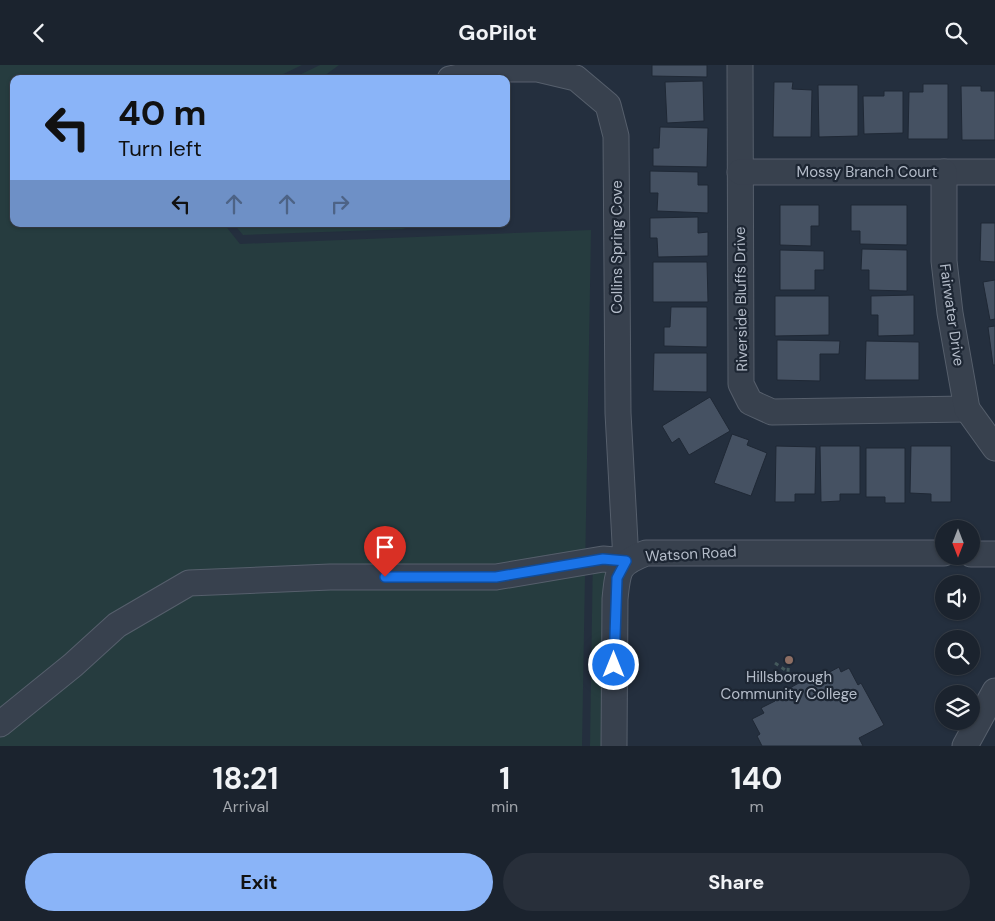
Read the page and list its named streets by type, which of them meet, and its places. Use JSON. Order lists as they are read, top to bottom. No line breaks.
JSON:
{"streets":{"street":["Mossy Branch Court","Collins Spring Cove","Riverside Bluffs Drive","Fairwater Drive","Watson Road"]},"crossings":[["Mossy Branch Court","Riverside Bluffs Drive"],["Mossy Branch Court","Fairwater Drive"],["Collins Spring Cove","Watson Road"],["Riverside Bluffs Drive","Fairwater Drive"]],"places":["Hillsborough Community College"],"north":"bottom","page":{"header":"GoPilot","turn":["40 m","Turn left"],"eta":["18:21","Arrival","1","min","140","m"],"buttons":["Exit","Share"]}}
